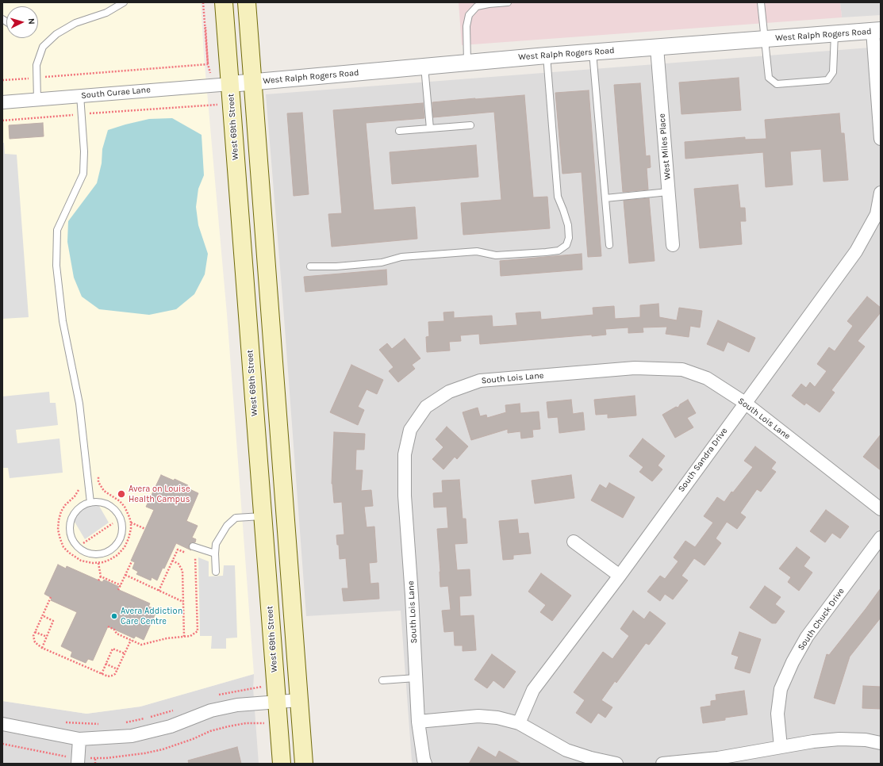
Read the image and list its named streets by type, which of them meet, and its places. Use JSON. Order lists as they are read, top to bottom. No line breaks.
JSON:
{"streets":{"main road":["West 69th Street"],"street":["West Ralph Rogers Road","South Curae Lane","West Miles Place","South Lois Lane","South Sandra Drive","South Chuck Drive"]},"crossings":[["West Ralph Rogers Road","South Curae Lane"],["West Ralph Rogers Road","West 69th Street"],["West Ralph Rogers Road","West Miles Place"],["South Curae Lane","West 69th Street"],["South Lois Lane","South Sandra Drive"]],"places":["Avera on Louise Health Campus","Avera Addiction Care Centre"],"north":"right"}
